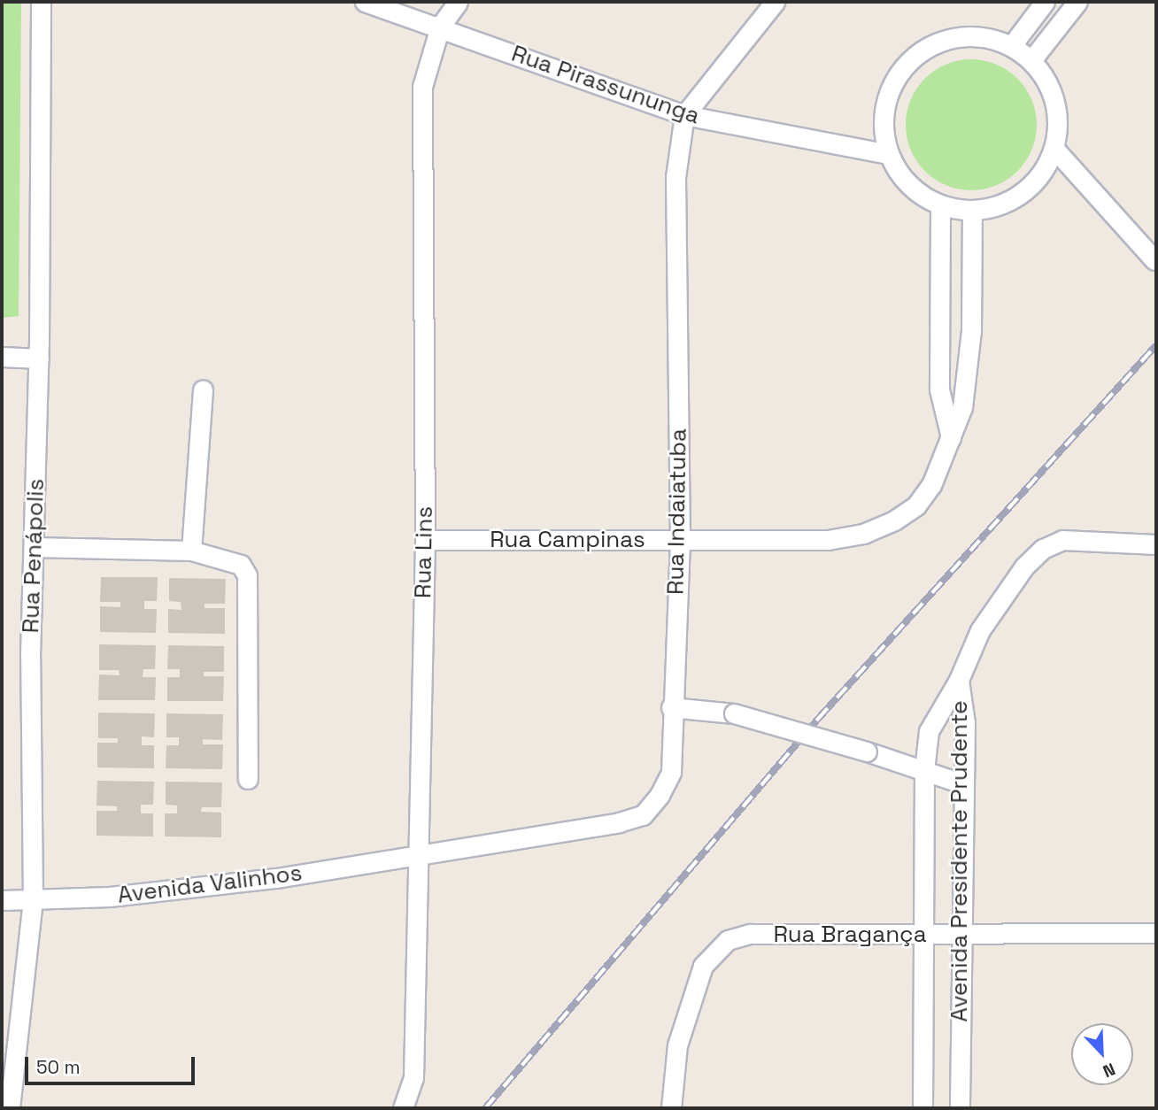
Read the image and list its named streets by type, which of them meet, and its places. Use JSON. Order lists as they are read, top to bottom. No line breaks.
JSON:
{"streets":{"street":["Rua Pirassununga","Rua Indaiatuba","Rua Campinas","Rua Lins","Rua Penápolis","Avenida Presidente Prudente","Avenida Valinhos","Rua Bragança"]},"crossings":[["Rua Pirassununga","Rua Indaiatuba"],["Rua Pirassununga","Rua Campinas"],["Rua Pirassununga","Rua Lins"],["Rua Indaiatuba","Rua Campinas"],["Rua Indaiatuba","Rua Lins"],["Rua Indaiatuba","Avenida Valinhos"],["Rua Campinas","Rua Lins"],["Rua Lins","Avenida Valinhos"],["Rua Penápolis","Avenida Valinhos"],["Avenida Presidente Prudente","Rua Bragança"]],"scale_bar":"50 m","north":"bottom right"}
